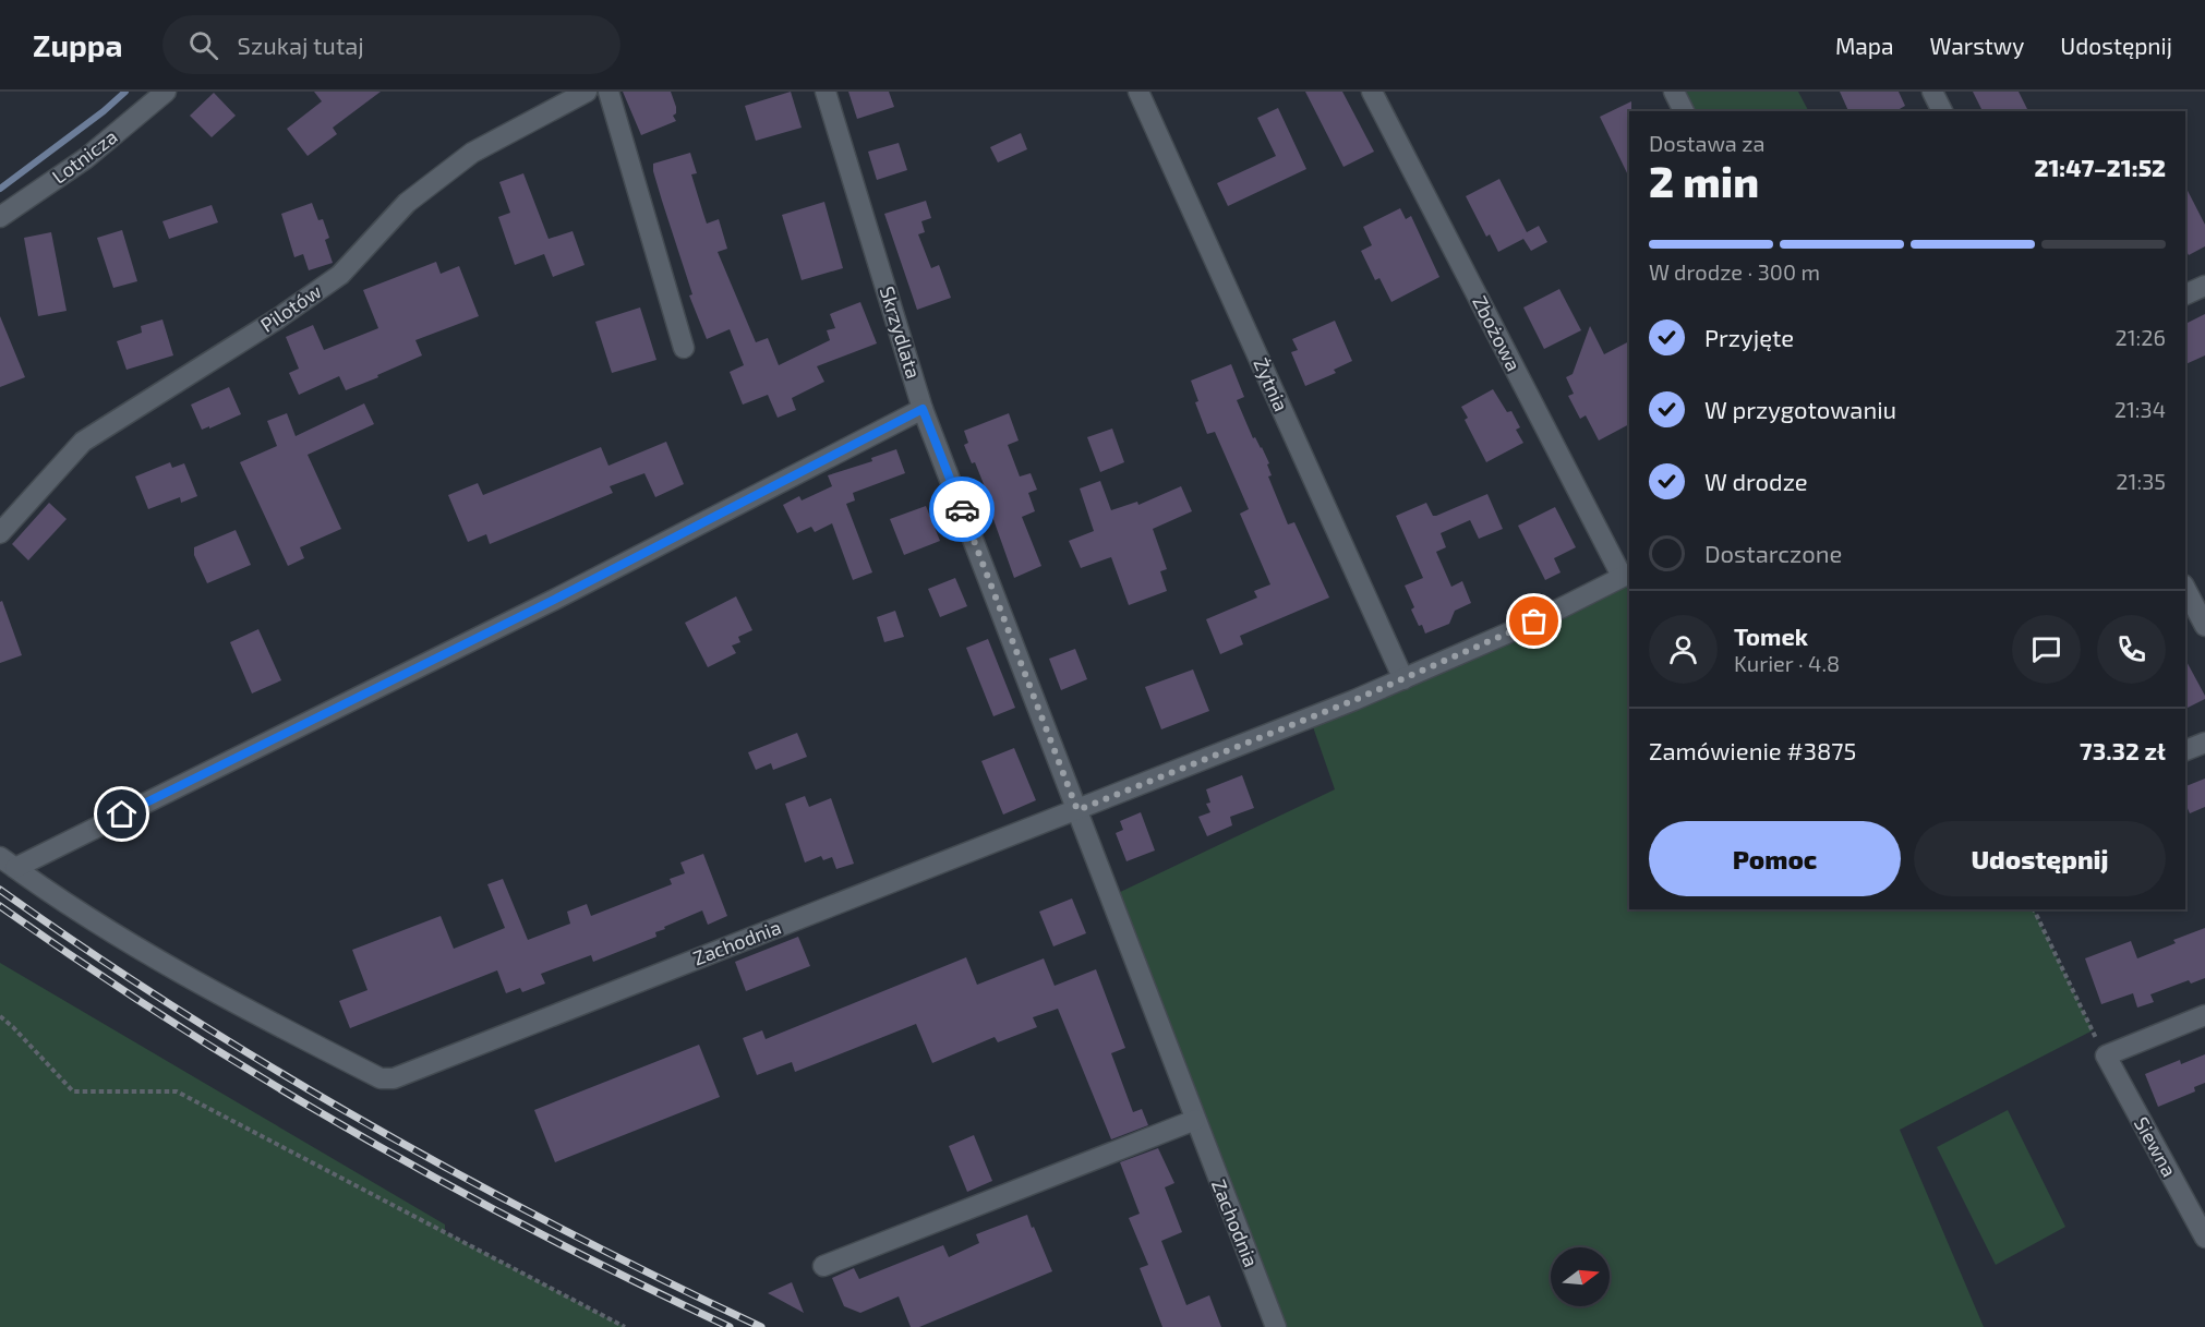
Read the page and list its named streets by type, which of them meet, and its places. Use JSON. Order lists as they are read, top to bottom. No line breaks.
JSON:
{"streets":{"street":["Lotnicza","Pilotów","Skrzydlata","Zbożowa","Żytnia","Zachodnia","Siewna"]},"crossings":[["Skrzydlata","Zachodnia"]],"north":"right","page":{"header":"Zuppa","search":"Szukaj tutaj","nav":["Mapa","Warstwy","Udostępnij"],"heading":["2 min","Dostawa za","21:47–21:52"],"panel":["Tomek","Kurier · 4.8","Zamówienie #3875","73.32 zł"],"bar":"W drodze · 300 m","list":[["Przyjęte","21:26"],["W przygotowaniu","21:34"],["W drodze","21:35"],"Dostarczone"],"buttons":["Pomoc","Udostępnij"]}}
